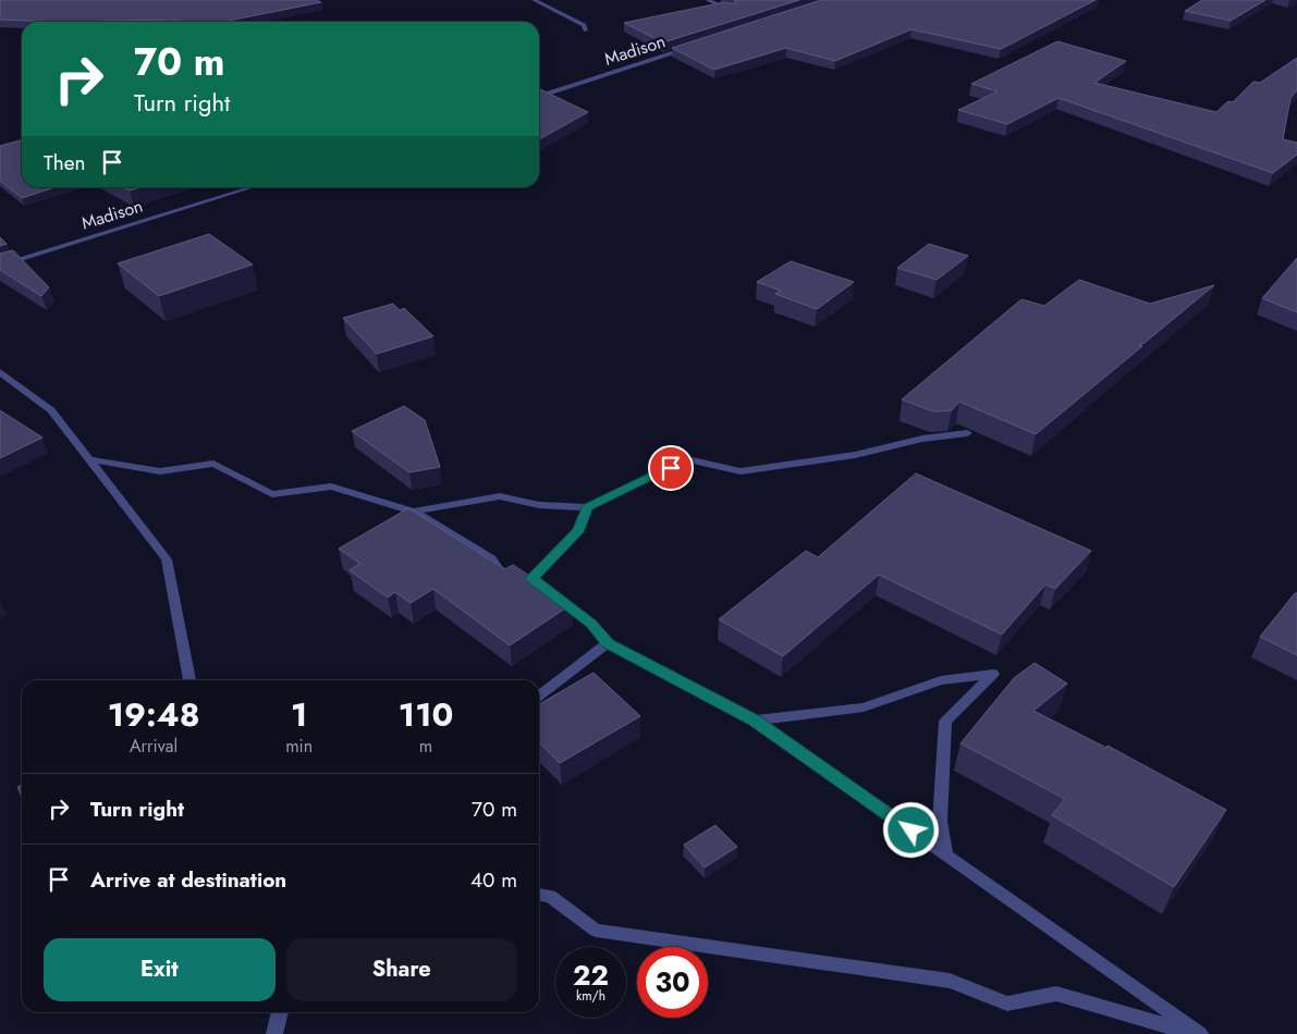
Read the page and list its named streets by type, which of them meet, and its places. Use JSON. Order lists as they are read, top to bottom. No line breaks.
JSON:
{"streets":{"street":["Madison"]},"page":{"turn":["70 m","Turn right"],"then":"Then","eta":["19:48","Arrival","1","min","110","m"],"list":[{"name":"Turn right","value":"70 m"},{"name":"Arrive at destination","value":"40 m"}],"buttons":["Exit","Share"],"speed":"22 km/h","limit":"30"}}
